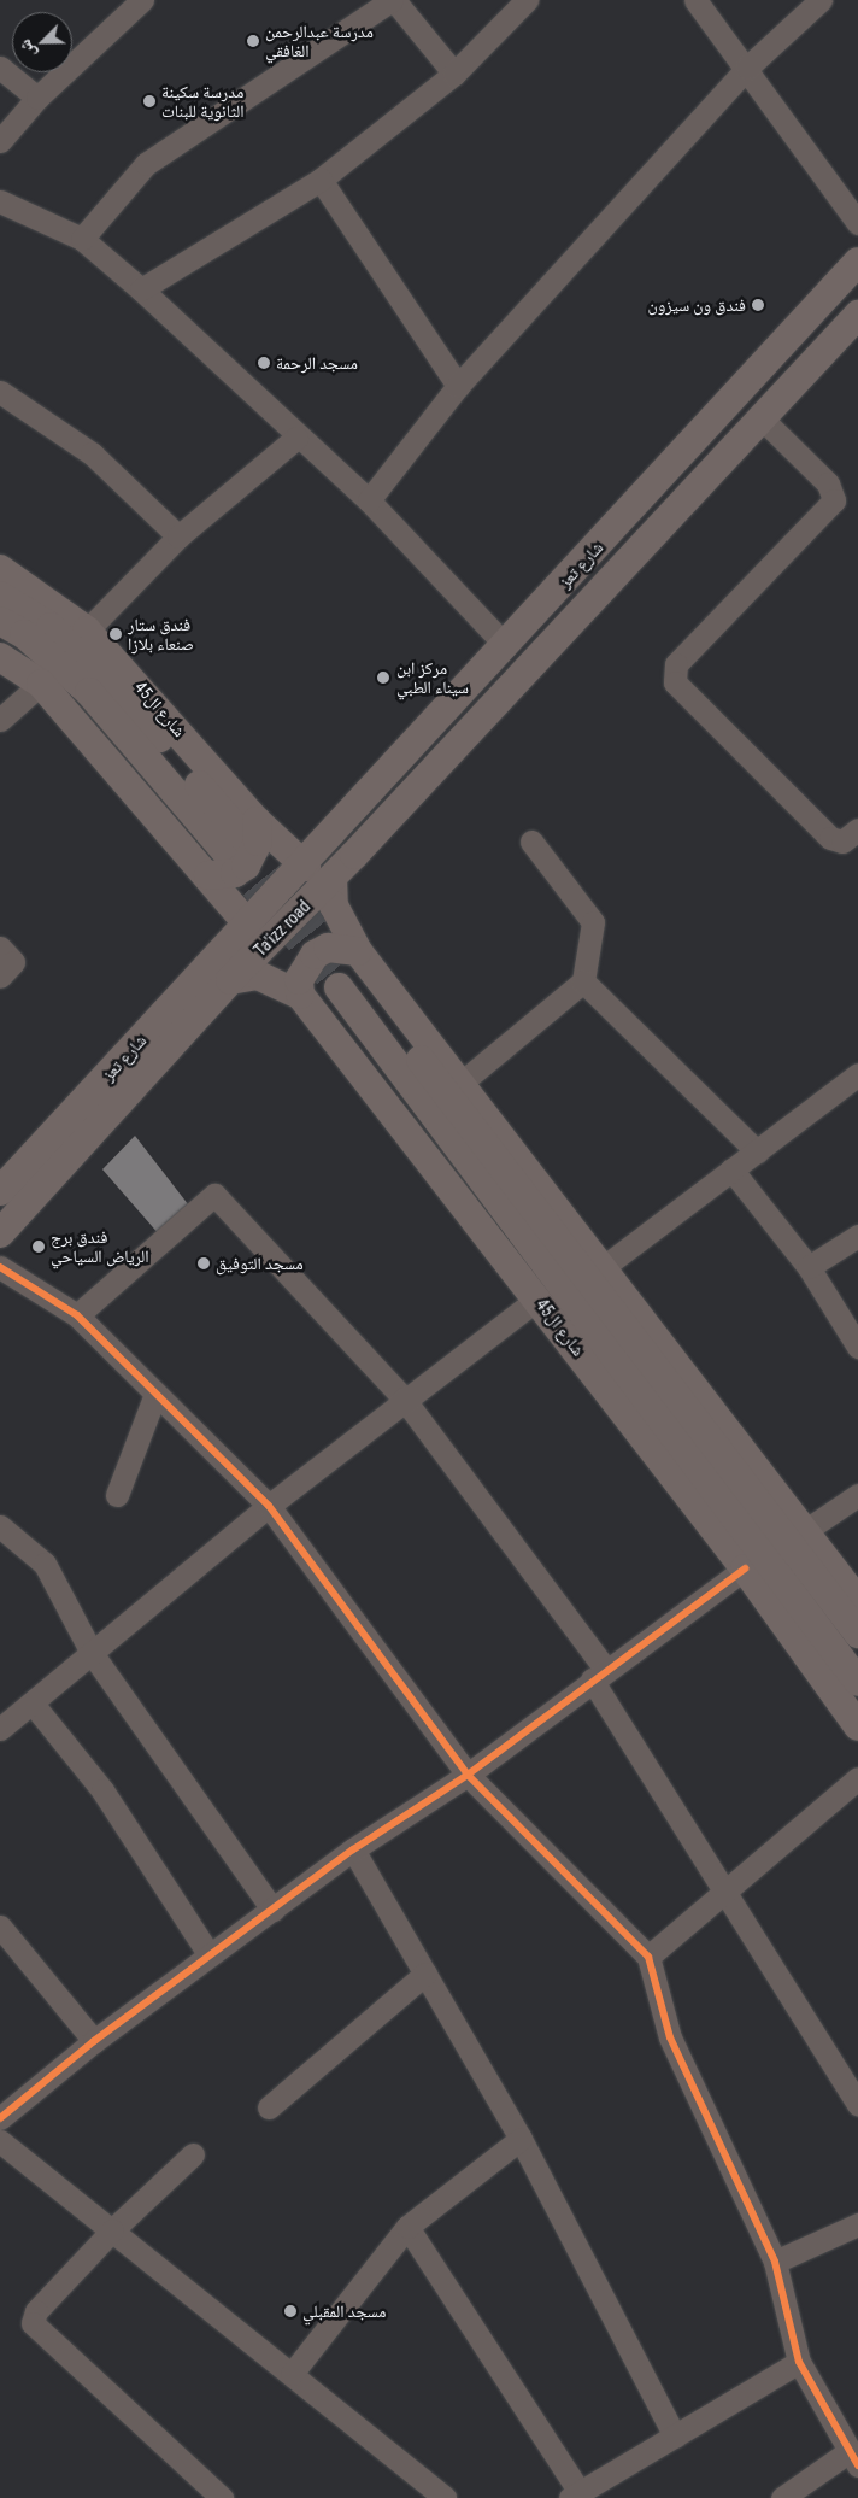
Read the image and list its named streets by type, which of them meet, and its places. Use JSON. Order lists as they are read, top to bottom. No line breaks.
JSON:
{"streets":{"main road":["شارع تعز","شارع ال45","Ta'izz road"]},"crossings":[["شارع تعز","شارع ال45"],["شارع تعز","Ta'izz road"],["شارع ال45","Ta'izz road"]],"places":["مدرسة عبدالرحمن الغافقي","مدرسة سكينة الثانوية للبنات","فندق ون سيزون","مسجد الرحمة","فندق ستار صنعاء بلازا","مركز ابن سيناء الطبي","فندق برج الرياض السياحي","مسجد التوفيق","مسجد المقبلي"],"north":"bottom left"}
